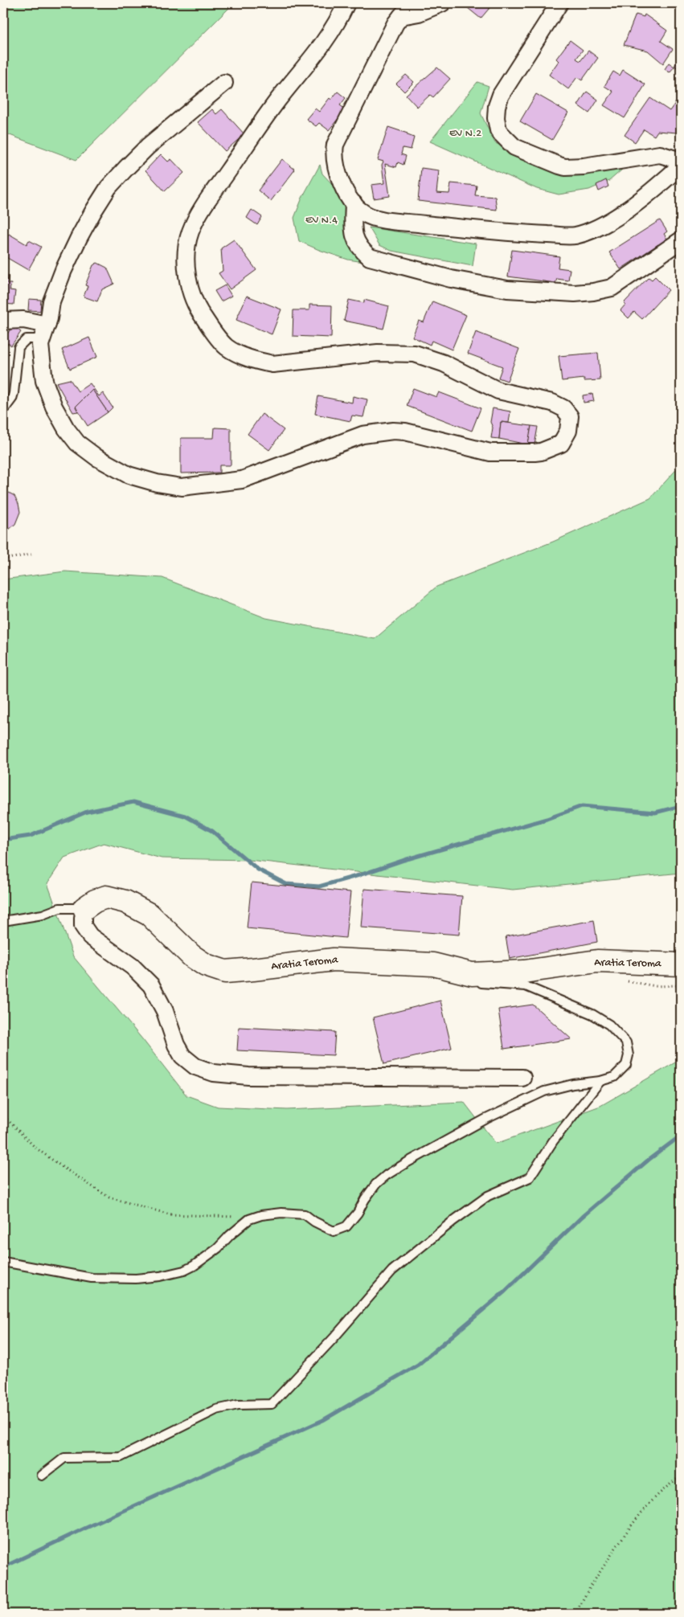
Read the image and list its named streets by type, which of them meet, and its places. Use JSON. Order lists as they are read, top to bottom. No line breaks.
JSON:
{"streets":{"main road":["Aratia Teroma"]},"parks":["EV N.2","EV N.4"]}
